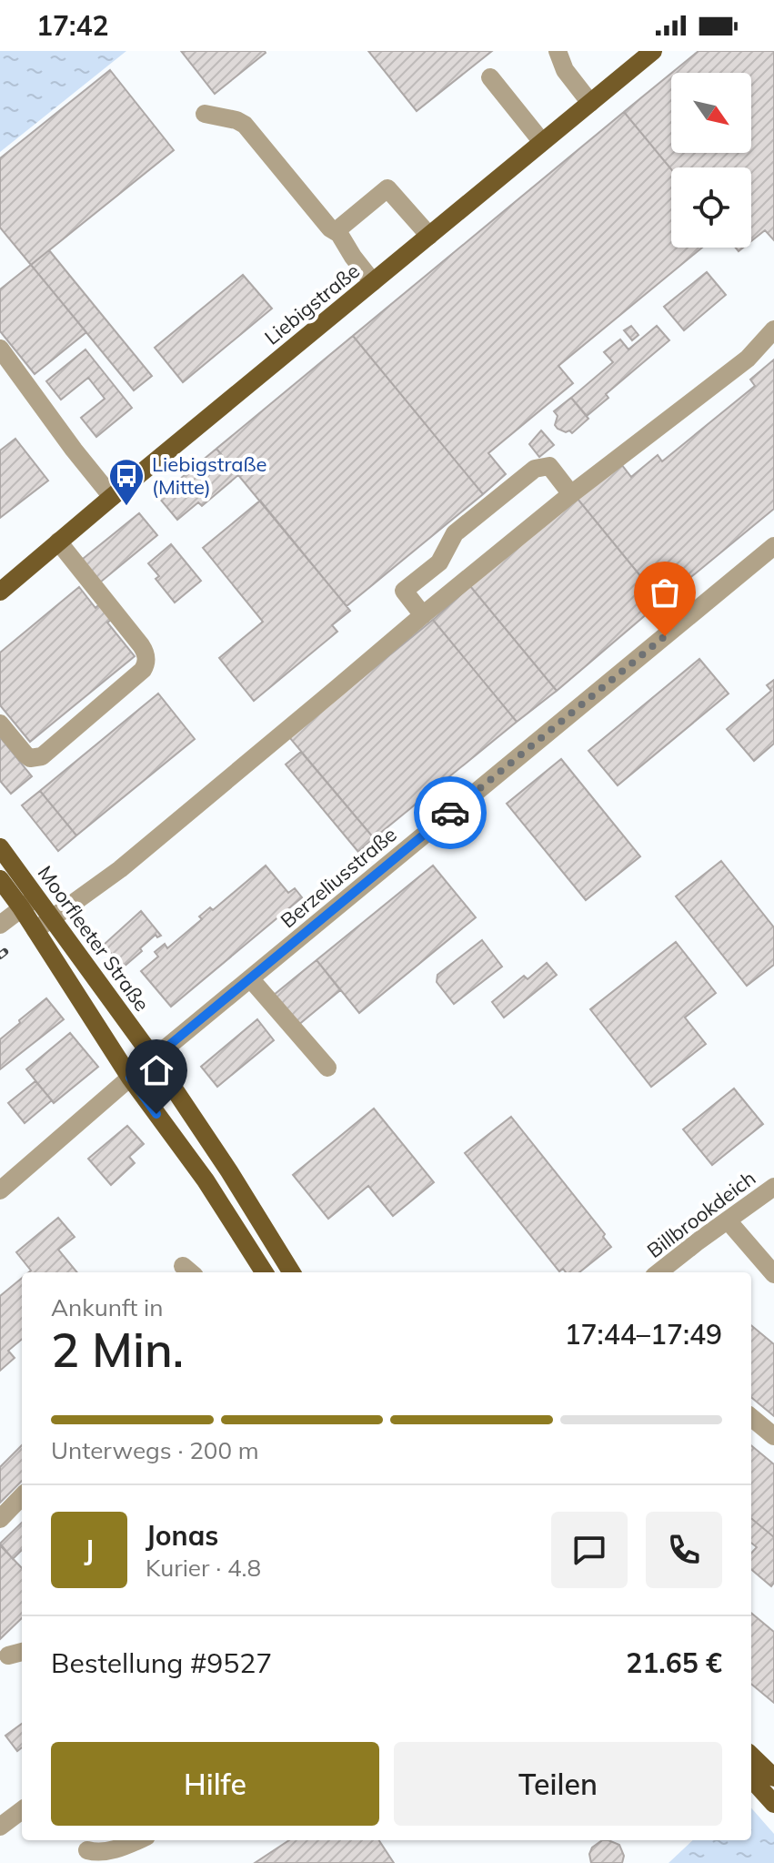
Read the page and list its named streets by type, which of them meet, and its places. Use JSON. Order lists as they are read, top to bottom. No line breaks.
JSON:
{"streets":{"main road":["Liebigstraße","Moorfleeter Straße"],"street":["Berzeliusstraße","Billbrookdeich"]},"crossings":[["Berzeliusstraße","Moorfleeter Straße"]],"places":{"bus stop":["Liebigstraße (Mitte)"]},"north":"bottom right","page":{"status":"17:42","heading":["2 Min.","Ankunft in","17:44–17:49"],"panel":["Jonas","Kurier · 4.8","Bestellung #9527","21.65 €"],"bar":"Unterwegs · 200 m","round":"J","buttons":["Hilfe","Teilen"]}}
